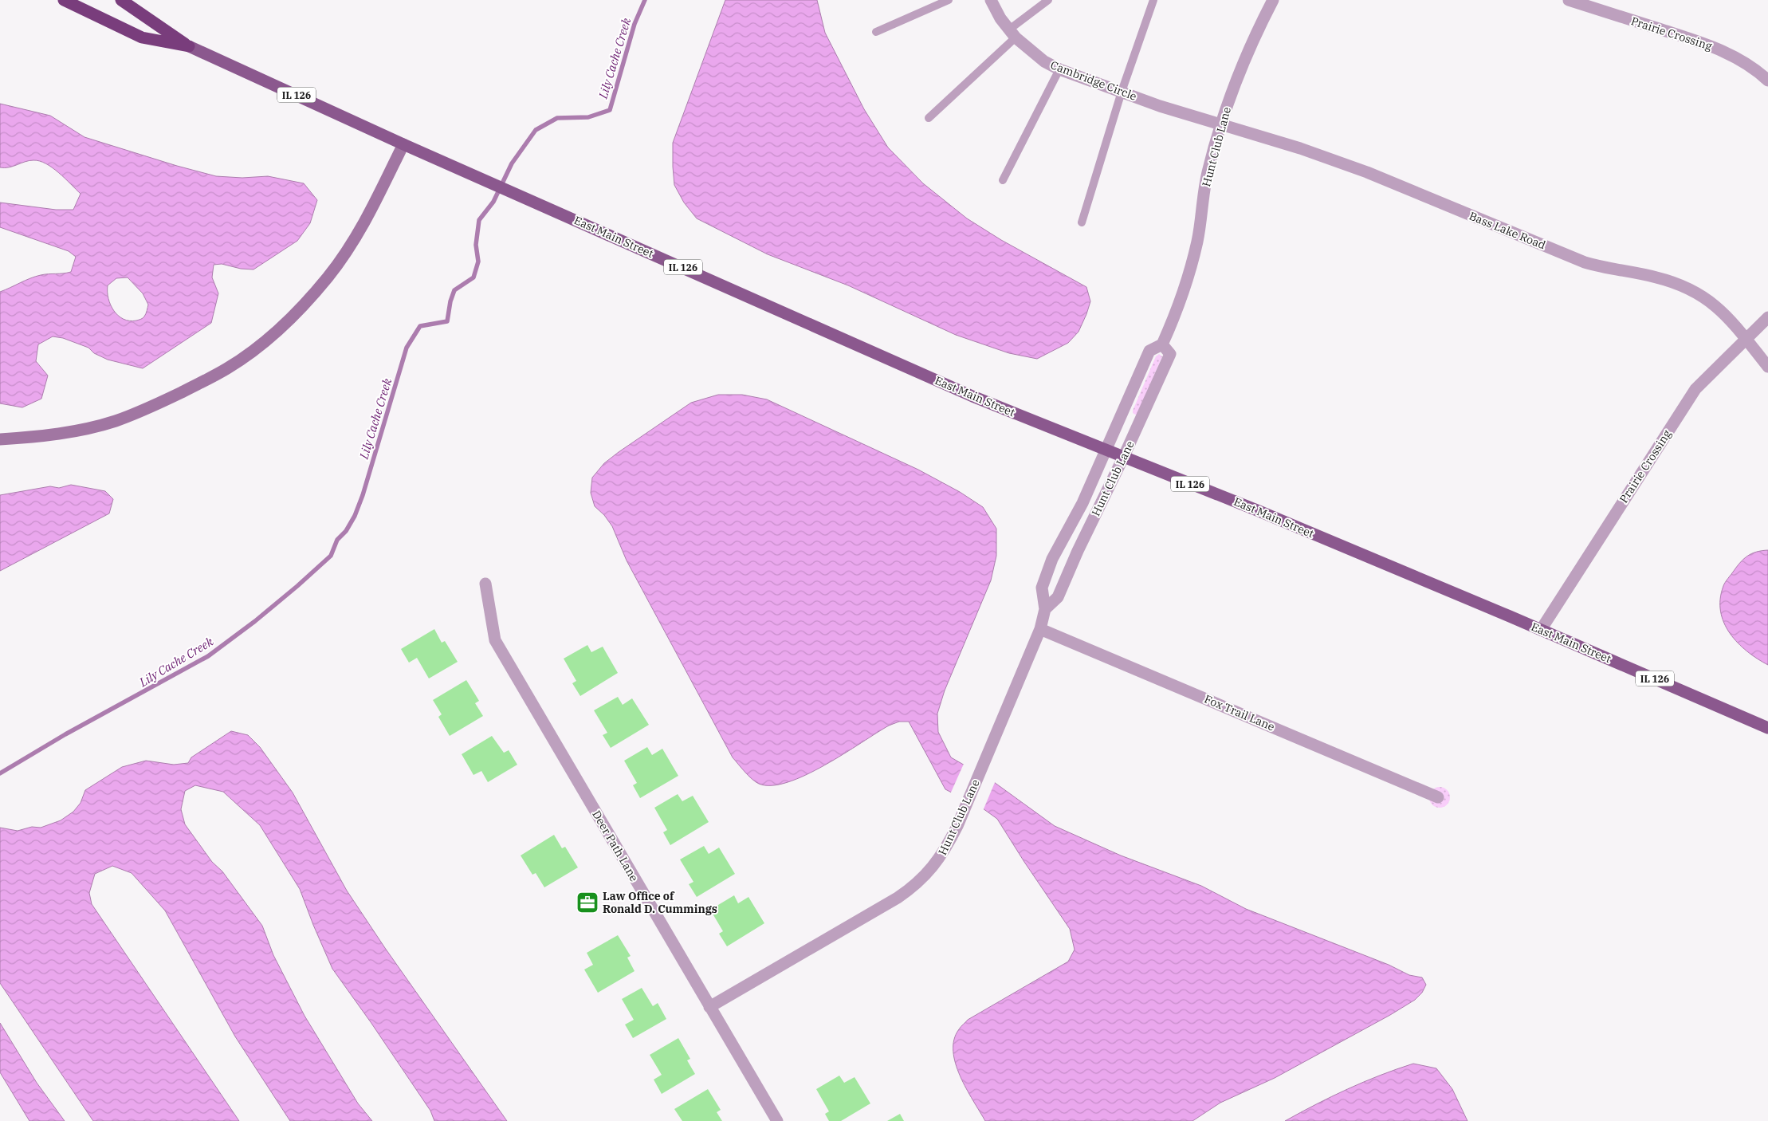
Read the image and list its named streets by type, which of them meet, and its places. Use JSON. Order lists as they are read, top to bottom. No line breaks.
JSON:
{"streets":{"main road":["IL 126","East Main Street"],"street":["Prairie Crossing","Cambridge Circle","Hunt Club Lane","Bass Lake Road","Fox Trail Lane","Deer Path Lane"]},"crossings":[["Prairie Crossing","Bass Lake Road"],["Prairie Crossing","East Main Street"],["Cambridge Circle","Hunt Club Lane"],["Cambridge Circle","Bass Lake Road"],["Hunt Club Lane","Bass Lake Road"],["Hunt Club Lane","East Main Street"],["Hunt Club Lane","Fox Trail Lane"],["Hunt Club Lane","Deer Path Lane"]],"water":["Lily Cache Creek"],"places":{"office":["Law Office of Ronald D. Cummings"]}}
